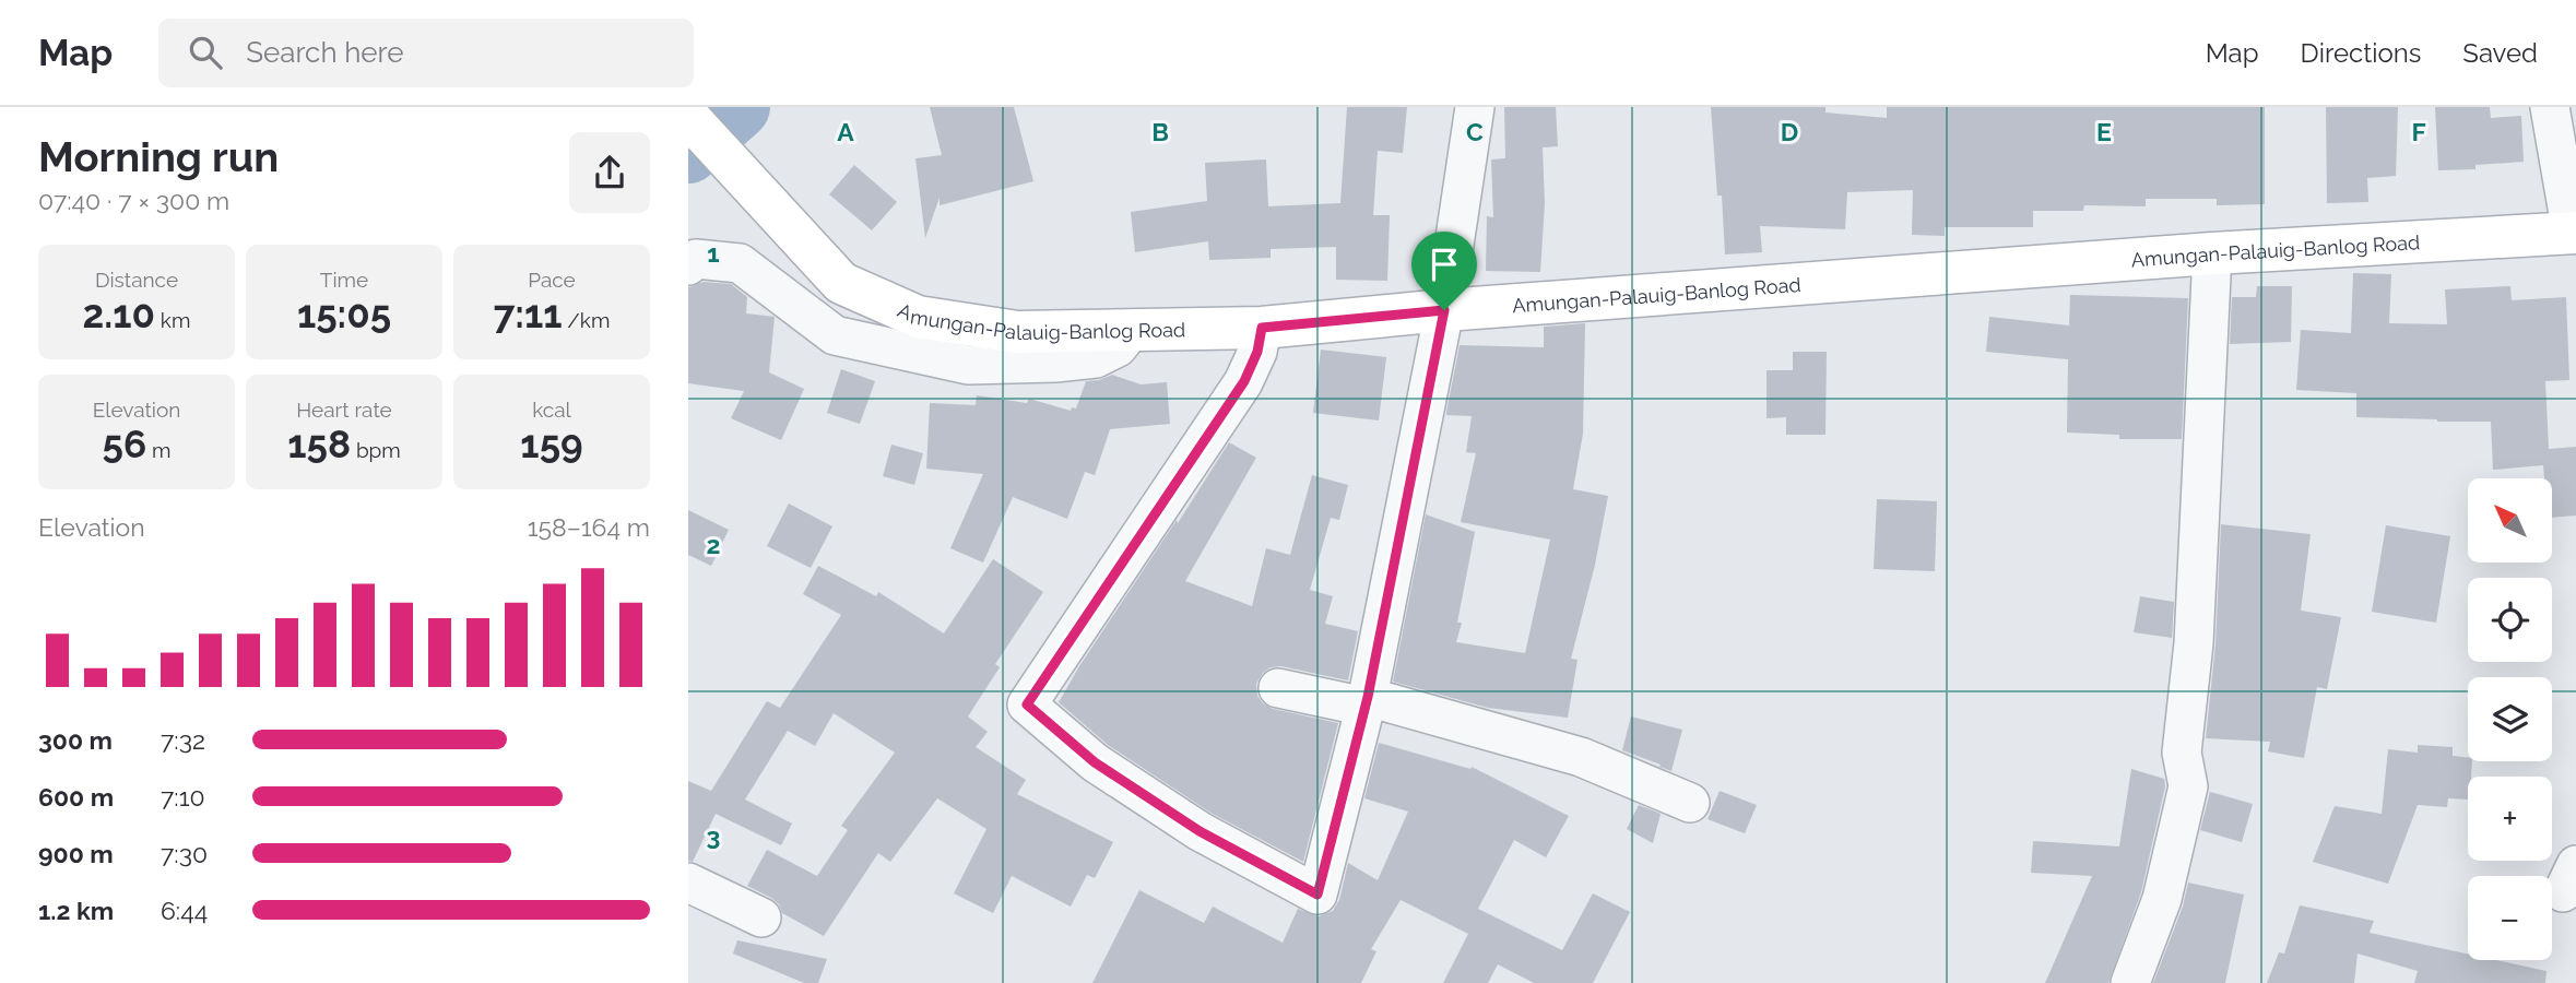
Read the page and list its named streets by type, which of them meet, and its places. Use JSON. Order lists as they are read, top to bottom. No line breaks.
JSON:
{"streets":{"main road":["Amungan-Palauig-Banlog Road"]},"north":"top left","page":{"header":"Map","search":"Search here","nav":["Map","Directions","Saved"],"heading":["Morning run","07:40 · 7 × 300 m"],"stats":[["Distance","2.10 km"],["Time","15:05"],["Pace","7:11 /km"],["Elevation","56 m"],["Heart rate","158 bpm"],["kcal","159"]],"map_buttons":["+","−"],"chart":["Elevation","158–164 m"],"list":[{"name":"300 m","note":"7:32"},{"name":"600 m","note":"7:10"},{"name":"900 m","note":"7:30"},{"name":"1.2 km","note":"6:44"}]},"grid":{"columns":["A","B","C","D","E","F"],"rows":["1","2","3"]}}
